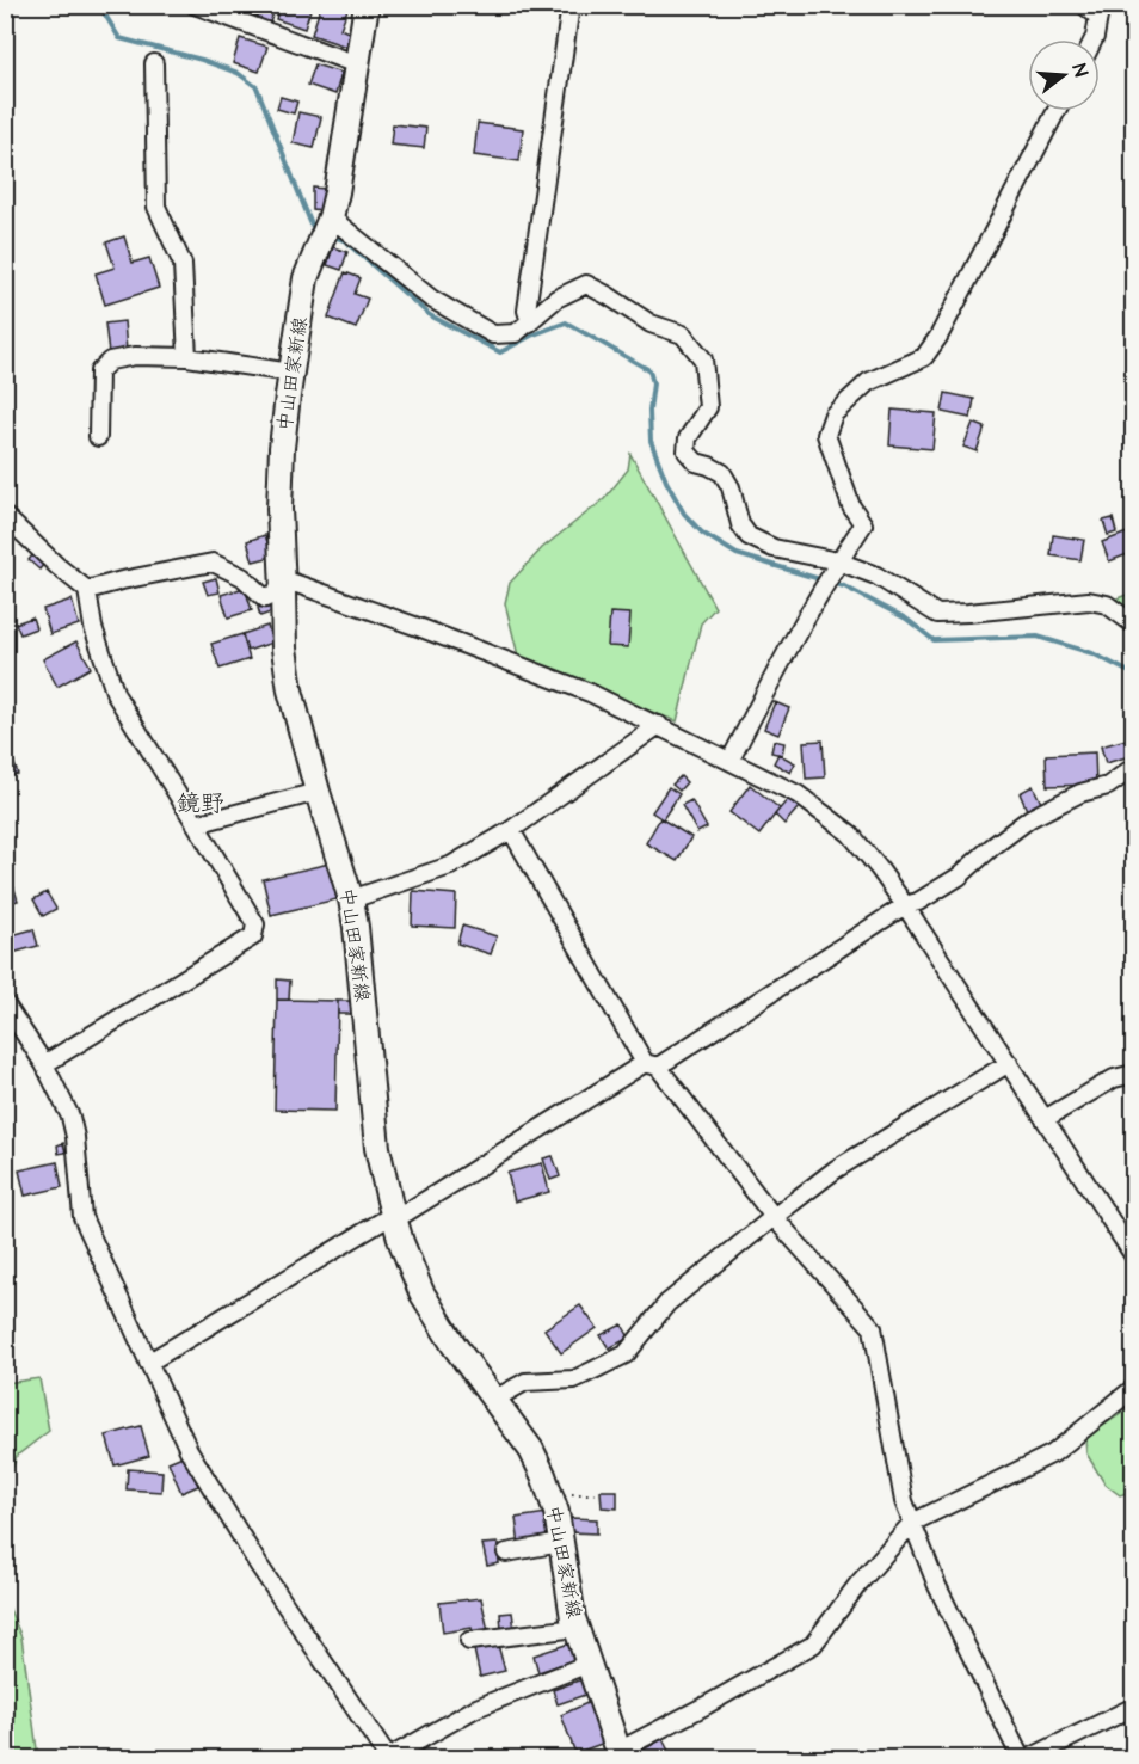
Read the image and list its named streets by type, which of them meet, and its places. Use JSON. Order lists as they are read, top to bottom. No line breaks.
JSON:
{"streets":{"main road":["中山田家新線"]},"districts":["鏡野"],"north":"right"}
